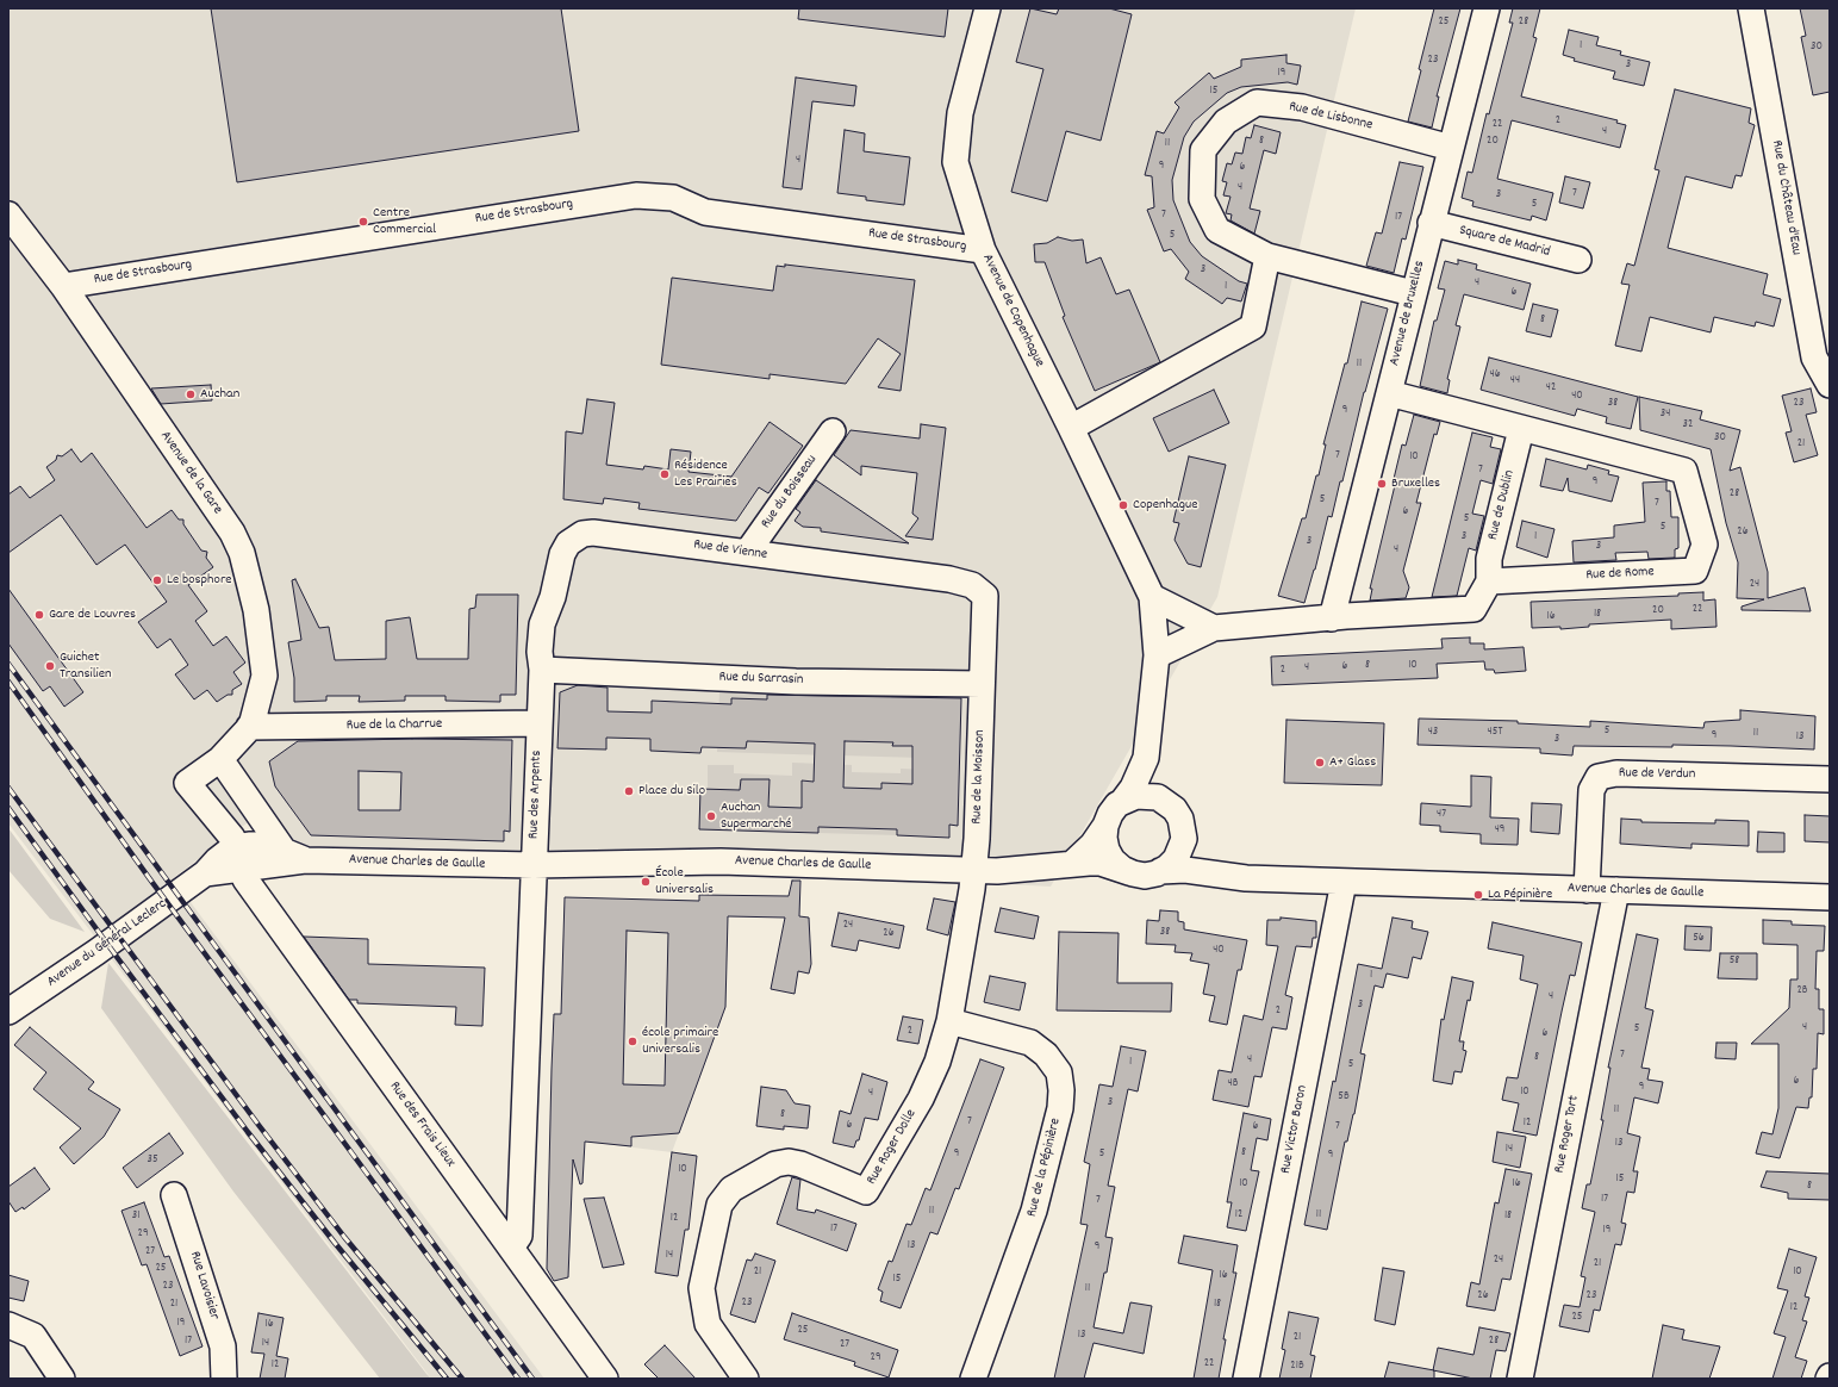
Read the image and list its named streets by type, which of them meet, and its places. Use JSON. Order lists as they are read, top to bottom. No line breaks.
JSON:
{"streets":{"street":["Rue de Lisbonne","Rue du Château d'Eau","Rue de Strasbourg","Square de Madrid","Avenue de Copenhague","Avenue de Bruxelles","Avenue de la Gare","Rue du Boisseau","Rue de Dublin","Rue de Vienne","Rue de Rome","Rue du Sarrasin","Rue de la Charrue","Rue de Verdun","Rue de la Moisson","Rue des Arpents","Avenue Charles de Gaulle","Avenue du Général Leclerc","Rue des Frais Lieux","Rue Victor Baron","Rue Roger Tort","Rue Roger Dolle","Rue de la Pépinière","Rue Lavoisier"]},"crossings":[["Rue de Lisbonne","Avenue de Bruxelles"],["Rue de Strasbourg","Avenue de Copenhague"],["Rue de Strasbourg","Avenue de la Gare"],["Square de Madrid","Avenue de Bruxelles"],["Avenue de Bruxelles","Rue de Rome"],["Avenue de la Gare","Rue de la Charrue"],["Avenue de la Gare","Avenue Charles de Gaulle"],["Avenue de la Gare","Avenue du Général Leclerc"],["Avenue de la Gare","Rue des Frais Lieux"],["Rue du Boisseau","Rue de Vienne"],["Rue de Dublin","Rue de Rome"],["Rue de Vienne","Rue du Sarrasin"],["Rue de Vienne","Rue de la Charrue"],["Rue de Vienne","Rue de la Moisson"],["Rue de Vienne","Rue des Arpents"],["Rue du Sarrasin","Rue de la Moisson"],["Rue de la Charrue","Rue des Arpents"],["Rue de Verdun","Avenue Charles de Gaulle"],["Rue de la Moisson","Avenue Charles de Gaulle"],["Rue de la Moisson","Rue Roger Dolle"],["Rue des Arpents","Avenue Charles de Gaulle"],["Rue des Arpents","Rue des Frais Lieux"],["Avenue Charles de Gaulle","Avenue du Général Leclerc"],["Avenue Charles de Gaulle","Rue des Frais Lieux"],["Avenue Charles de Gaulle","Rue Victor Baron"],["Avenue Charles de Gaulle","Rue Roger Tort"],["Avenue Charles de Gaulle","Rue Roger Dolle"],["Avenue du Général Leclerc","Rue des Frais Lieux"],["Rue Roger Dolle","Rue de la Pépinière"]],"places":["Centre Commercial","Auchan","Résidence Les Prairies","Bruxelles","Copenhague","Le bosphore","Gare de Louvres","Guichet Transilien","A+ Glass","Place du Silo","Auchan Supermarché","École Universalis","La Pépinière","école primaire Universalis"],"house_numbers":["25","28","1","30","23","3","19","15","2","22","4","8","20","11","4","9","6","4","7","3","5","7","17","5","3","4","1","6","8","11","46","44","42","40","38","23","9","34","32","30","21","7","10","7","9","28","5","7","6","5","5","26","3","1","3","3","4","24","22","20","18","16","8","10","6","4","2","5","43","45T","11","9","13","3","47","49","24","38","26","56","40","58","1","2B","4","3","2","4","5","2","6","7","8","4","1","5","6","4B","9","10","4","5B","3","11","8","7","12","6","6","7","13","14","8","9","5","9","35","10","15","10","16","8","17","7","11","12","11","31","18","12","17","19","29","13","9","27","14","24","21","25","21","10","16","15","23","11","26","23","23","21","18","12","25","19","16","25","13","21","17","28","14","27","29","22","12","21B"]}
